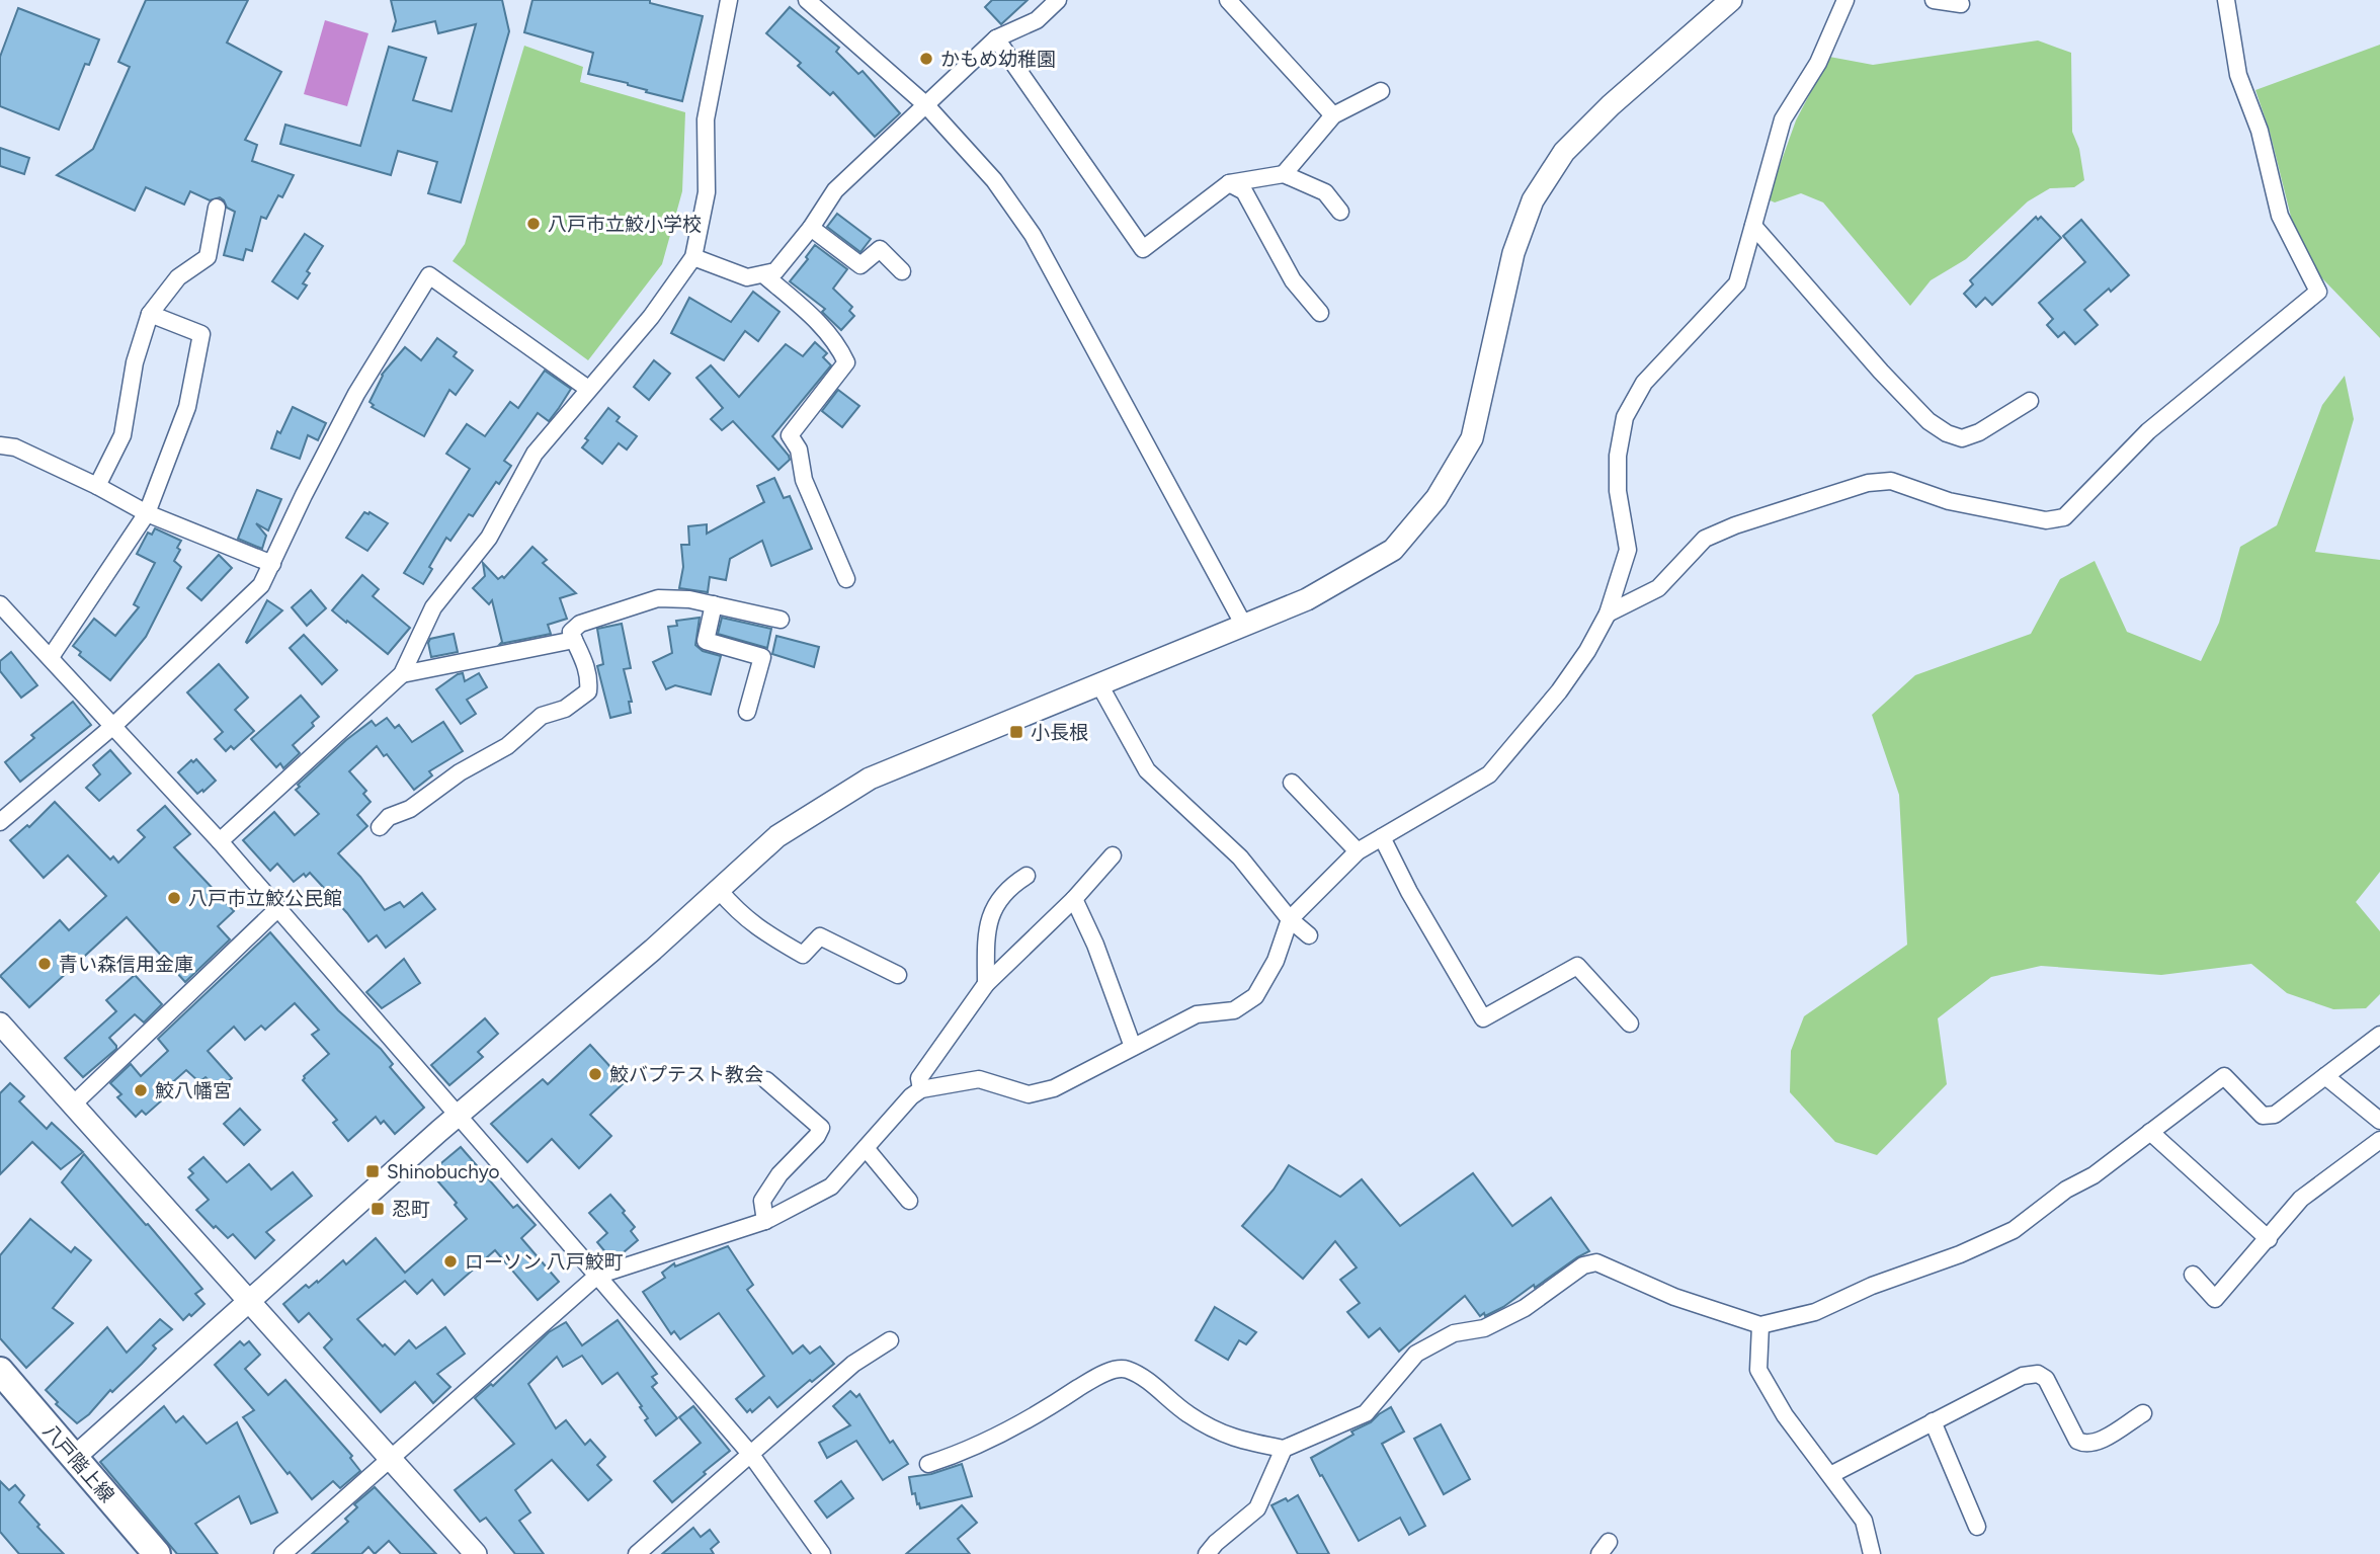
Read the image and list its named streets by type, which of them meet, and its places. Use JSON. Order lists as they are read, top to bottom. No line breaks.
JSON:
{"streets":{"main road":["八戸階上線"]},"places":{"other":["かもめ幼稚園","八戸市立鮫小学校","八戸市立鮫公民館","青い森信用金庫","鮫バプテスト教会","鮫八幡宮","ローソン 八戸鮫町"],"transit":["小長根","Shinobuchyo","忍町"]}}
